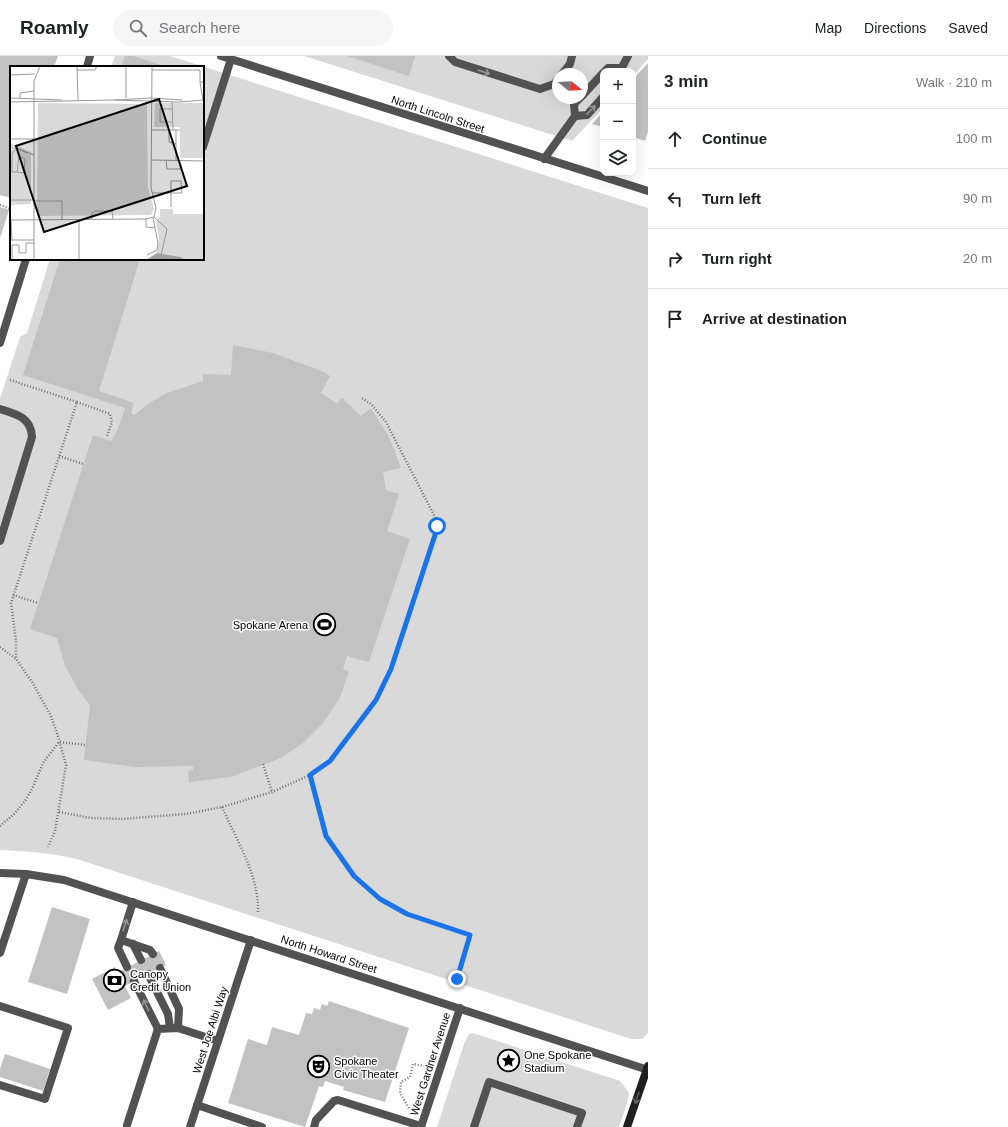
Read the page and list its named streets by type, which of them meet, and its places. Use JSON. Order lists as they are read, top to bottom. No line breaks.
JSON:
{"streets":{"street":["North Lincoln Street","North Howard Street","West Joe Albi Way","West Gardner Avenue"]},"crossings":[["North Howard Street","West Joe Albi Way"],["North Howard Street","West Gardner Avenue"]],"places":{"sports":["Spokane Arena"],"bank":["Canopy Credit Union"],"place":["One Spokane Stadium"],"theatre":["Spokane Civic Theater"]},"north":"right","page":{"header":"Roamly","search":"Search here","nav":["Map","Directions","Saved"],"heading":["3 min","Walk · 210 m"],"map_buttons":["+","−"],"list":[["Continue","100 m"],["Turn left","90 m"],["Turn right","20 m"],"Arrive at destination"]}}
